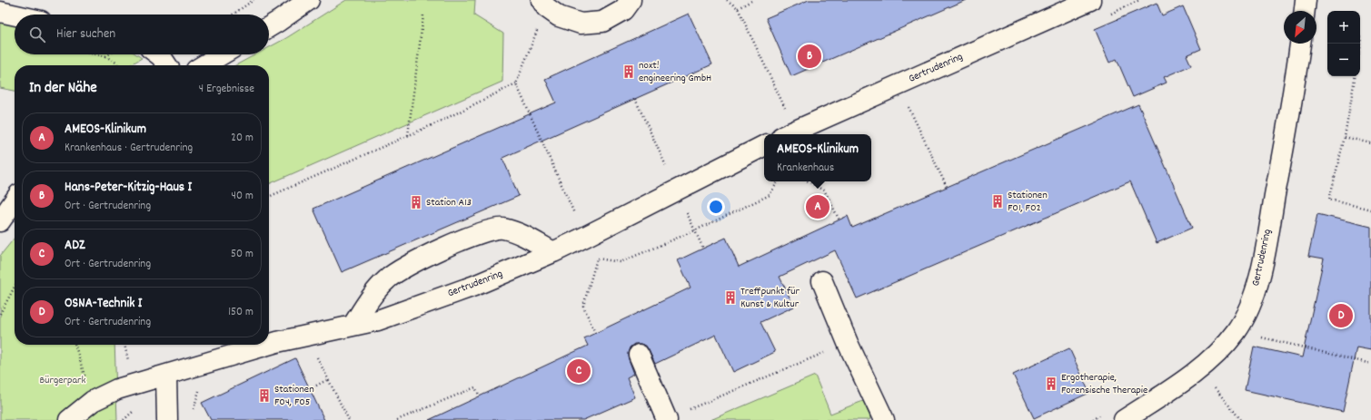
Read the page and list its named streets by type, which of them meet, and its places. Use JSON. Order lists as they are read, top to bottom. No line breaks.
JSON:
{"streets":{"street":["Gertrudenring"]},"parks":["Bürgerpark"],"places":{"building":["noxt! engineering GmbH","Stationen F01, F02","Station A13","Treffpunkt für Kunst & Kultur","Ergotherapie, Forensische Therapie","Stationen F04, F05"]},"north":"bottom left","page":{"map_buttons":["+","−"],"search":"Hier suchen","pins":["B","A","D","C"],"heading":["In der Nähe","4 Ergebnisse"],"list":[{"mark":"A","name":"AMEOS-Klinikum","note":"Krankenhaus · Gertrudenring","value":"20 m"},{"mark":"B","name":"Hans-Peter-Kitzig-Haus I","note":"Ort · Gertrudenring","value":"40 m"},{"mark":"C","name":"ADZ","note":"Ort · Gertrudenring","value":"50 m"},{"mark":"D","name":"OSNA-Technik I","note":"Ort · Gertrudenring","value":"150 m"}],"popup":["AMEOS-Klinikum","Krankenhaus"]}}
